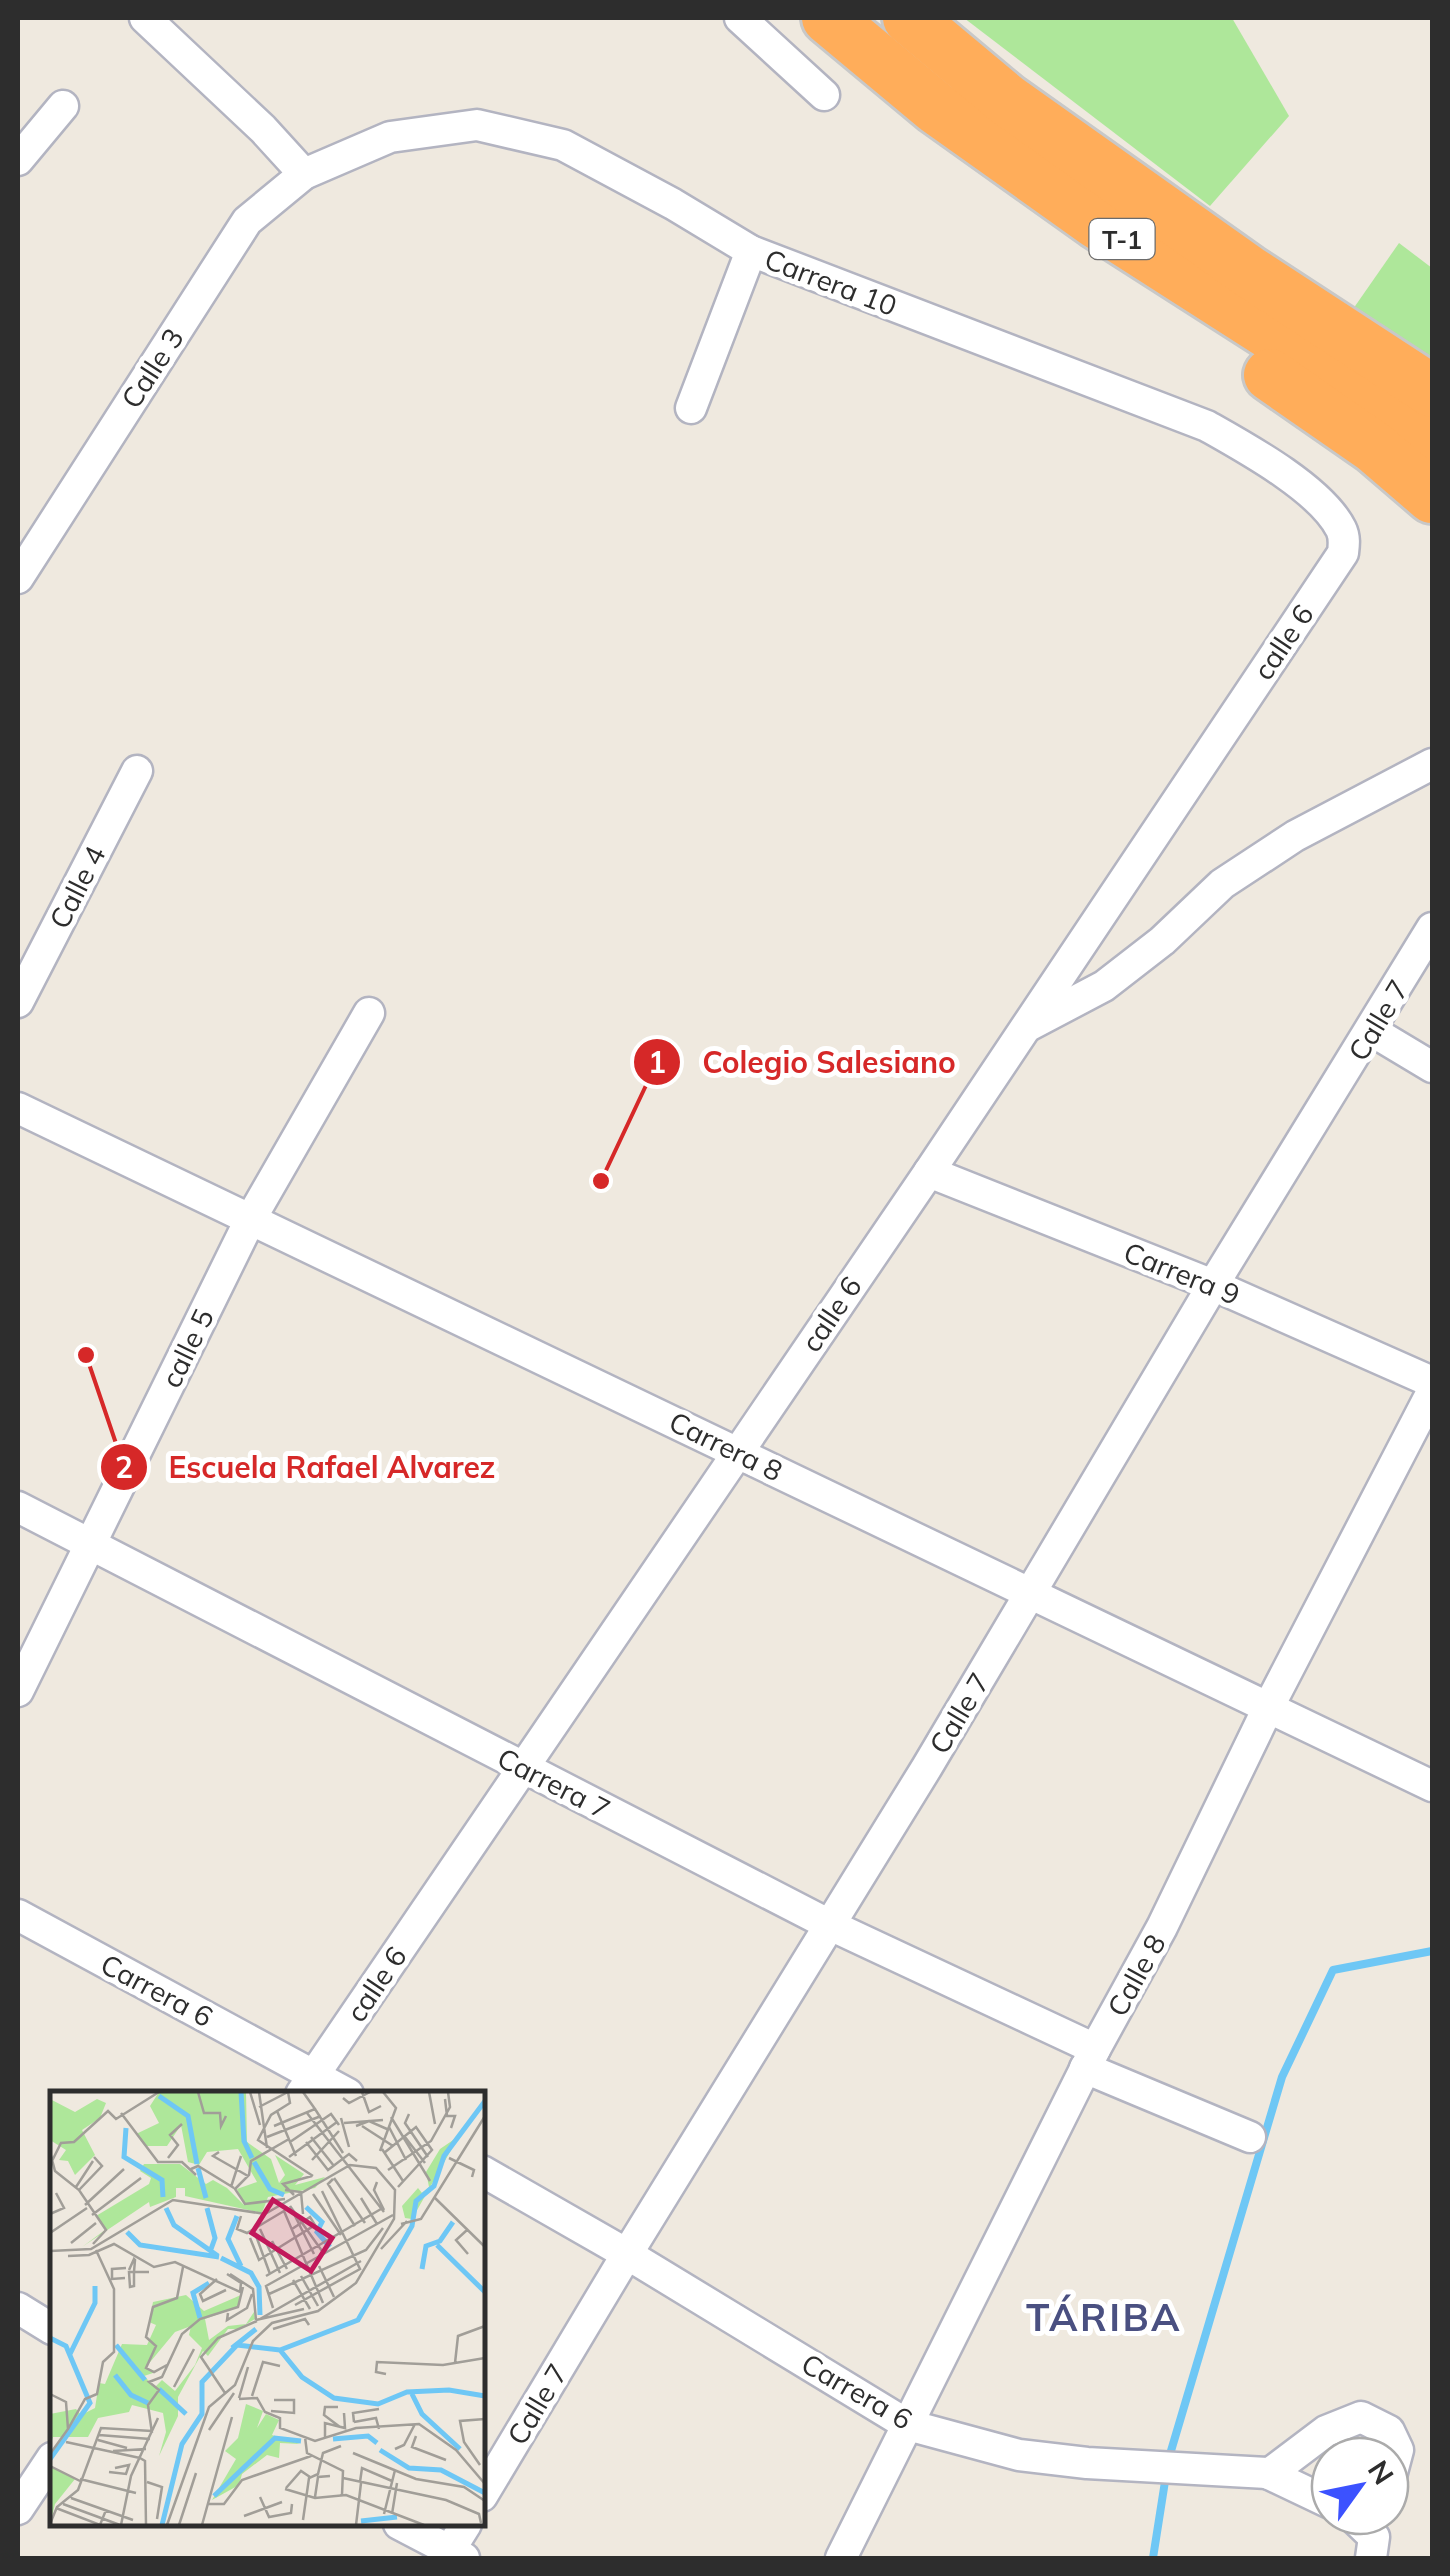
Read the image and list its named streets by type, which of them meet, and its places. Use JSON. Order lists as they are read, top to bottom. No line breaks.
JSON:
{"streets":{"highway":["T-1"],"street":["Carrera 10","Calle 3","calle 6","Calle 4","Calle 7","Carrera 9","calle 5","Carrera 8","Carrera 7","Calle 8","Carrera 6"]},"crossings":[["Carrera 10","Calle 3"],["Carrera 10","calle 6"],["calle 6","Carrera 9"],["calle 6","Carrera 8"],["calle 6","Carrera 7"],["calle 6","Carrera 6"],["Calle 7","Carrera 9"],["Calle 7","Carrera 8"],["Calle 7","Carrera 7"],["Calle 7","Carrera 6"],["calle 5","Carrera 8"],["calle 5","Carrera 7"],["Carrera 8","Calle 8"],["Carrera 7","Calle 8"],["Calle 8","Carrera 6"]],"districts":["TÁRIBA"],"places":["Colegio Salesiano","Escuela Rafael Alvarez"],"north":"top right"}
